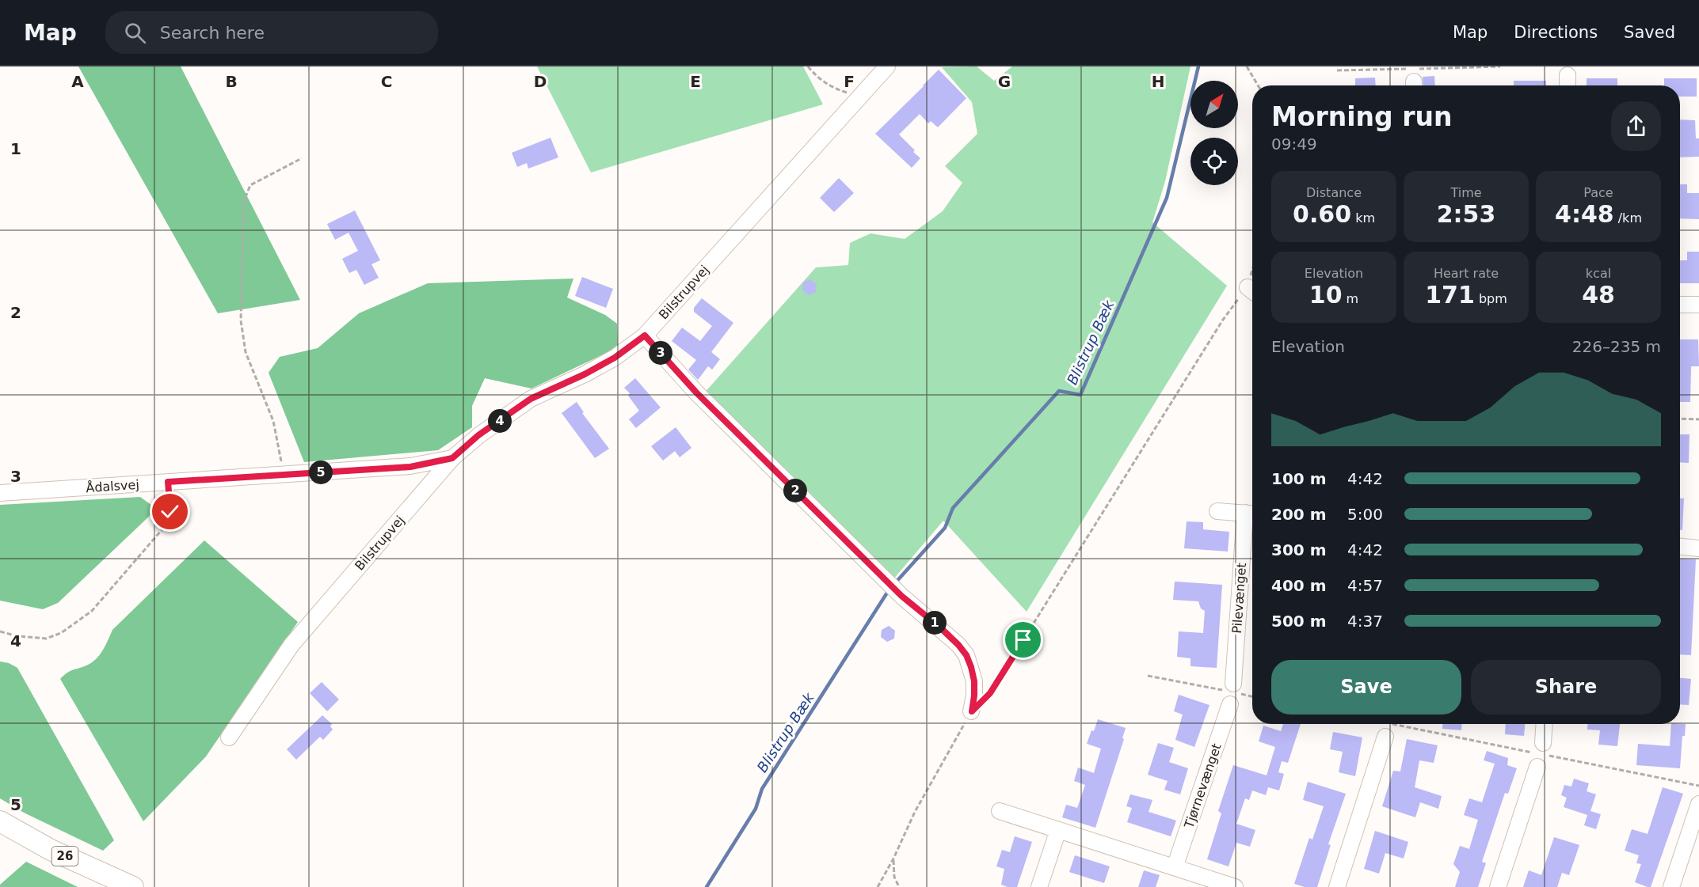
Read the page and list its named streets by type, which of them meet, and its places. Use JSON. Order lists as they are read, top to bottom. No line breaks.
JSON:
{"streets":{"main road":["26"],"street":["Bilstrupvej","Ådalsvej","Pilevænget","Tjørnevænget"]},"crossings":[["Bilstrupvej","Ådalsvej"],["Pilevænget","Tjørnevænget"]],"water":["Blistrup Bæk"],"north":"top right","page":{"header":"Map","search":"Search here","nav":["Map","Directions","Saved"],"heading":["Morning run","09:49"],"stats":[["Distance","0.60 km"],["Time","2:53"],["Pace","4:48 /km"],["Elevation","10 m"],["Heart rate","171 bpm"],["kcal","48"]],"chart":["Elevation","226–235 m"],"pins":["3","4","5","2","1"],"list":[{"name":"100 m","note":"4:42"},{"name":"200 m","note":"5:00"},{"name":"300 m","note":"4:42"},{"name":"400 m","note":"4:57"},{"name":"500 m","note":"4:37"}],"buttons":["Save","Share"]},"grid":{"columns":["A","B","C","D","E","F","G","H"],"rows":["1","2","3","4","5"]}}
